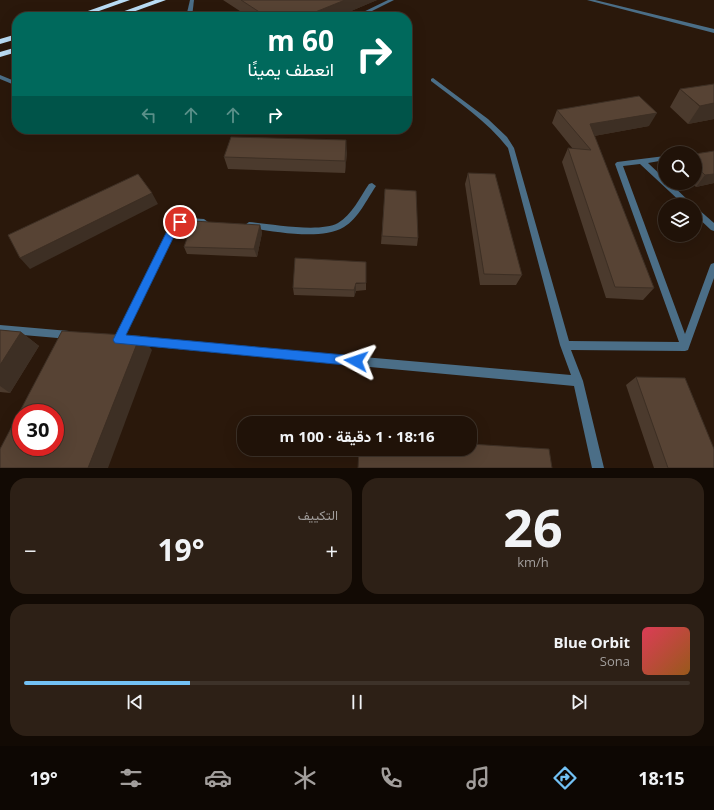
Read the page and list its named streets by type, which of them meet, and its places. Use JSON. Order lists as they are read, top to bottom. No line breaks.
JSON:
{"page":{"turn":["60 m","انعطف يمينًا"],"limit":"30","trip":"18:16 · 1 دقيقة · 100 m","tile":[["26","km/h"],"التكييف"],"heat":["−","19°","+"],"song":["Blue Orbit","Sona"],"tabs":["18:15","19°"]}}
